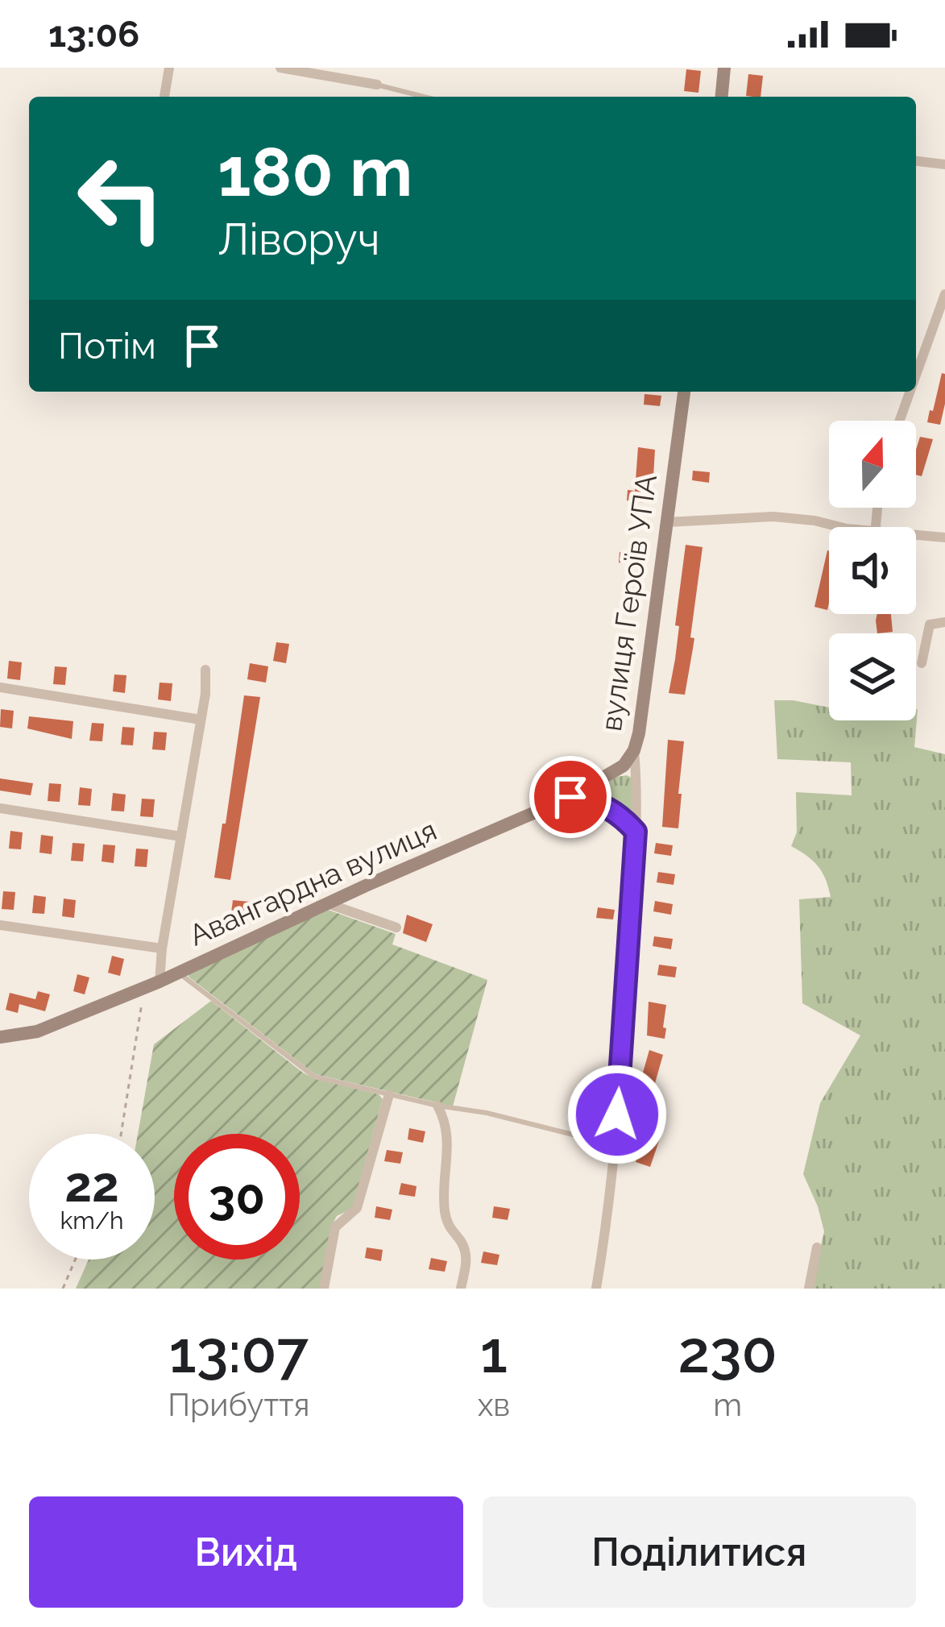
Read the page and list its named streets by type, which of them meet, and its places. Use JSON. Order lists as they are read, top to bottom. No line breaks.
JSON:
{"streets":{"street":["вулиця Героїв УПА","Авангардна вулиця"]},"crossings":[["вулиця Героїв УПА","Авангардна вулиця"]],"north":"top","page":{"status":"13:06","turn":["180 m","Ліворуч"],"then":"Потім","speed":"22 km/h","limit":"30","eta":["13:07","Прибуття","1","хв","230","m"],"buttons":["Вихід","Поділитися"]}}
